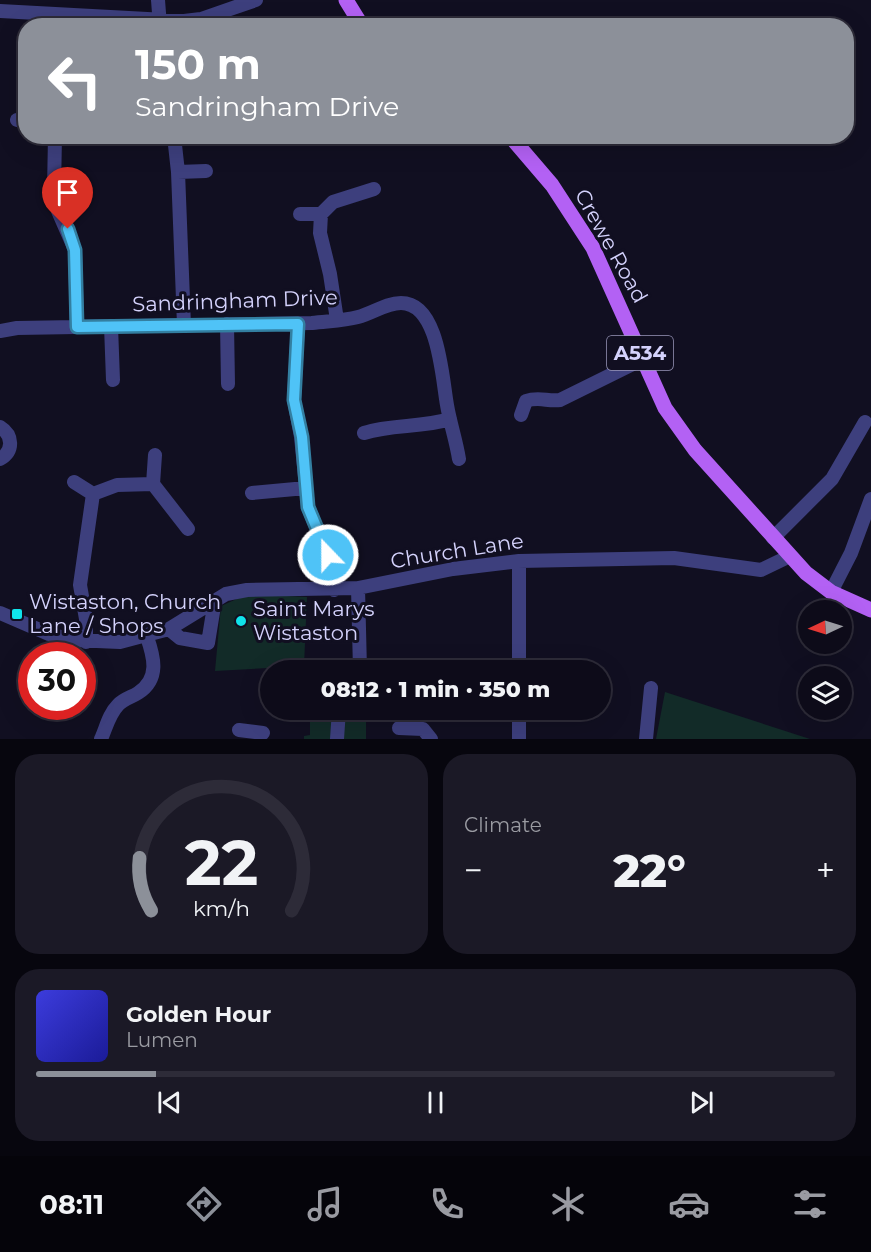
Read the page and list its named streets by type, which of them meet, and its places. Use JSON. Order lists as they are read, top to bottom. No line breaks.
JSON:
{"streets":{"main road":["Crewe Road","A534"],"street":["Sandringham Drive","Church Lane"]},"crossings":[["Crewe Road","A534"],["Crewe Road","Church Lane"],["A534","Church Lane"]],"places":{"transit":["Wistaston, Church Lane / Shops"],"other":["Saint Marys Wistaston"]},"north":"left","page":{"turn":["150 m","Sandringham Drive"],"limit":"30","trip":"08:12 · 1 min · 350 m","tile":"Climate","heat":["−","22°","+"],"song":["Golden Hour","Lumen"],"tabs":"08:11","gauge":["22","km/h"]}}
